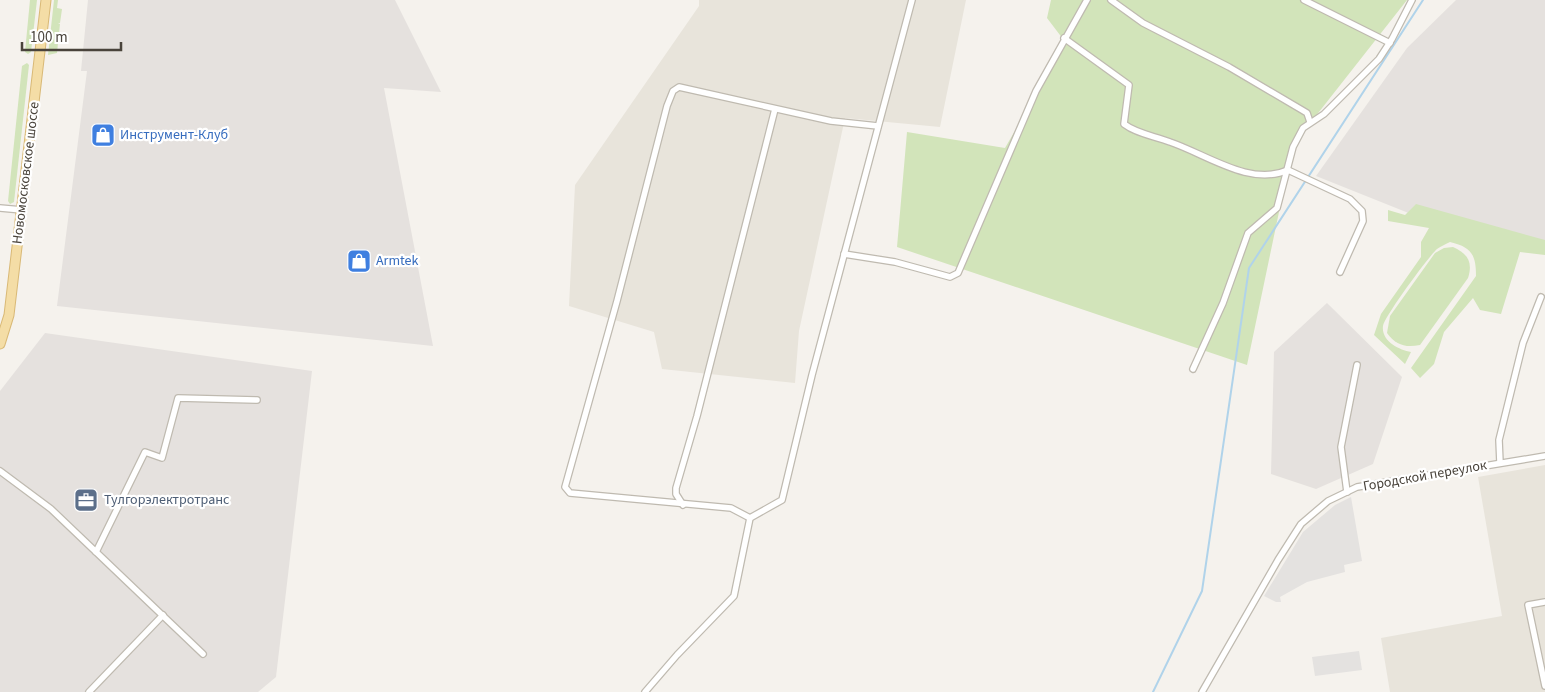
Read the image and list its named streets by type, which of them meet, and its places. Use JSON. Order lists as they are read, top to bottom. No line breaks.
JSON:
{"streets":{"main road":["Новомосковское шоссе"],"street":["Городской переулок"]},"places":{"shop":["Инструмент-Клуб","Armtek"],"office":["Тулгорэлектротранс"]},"scale_bar":"100 m"}
